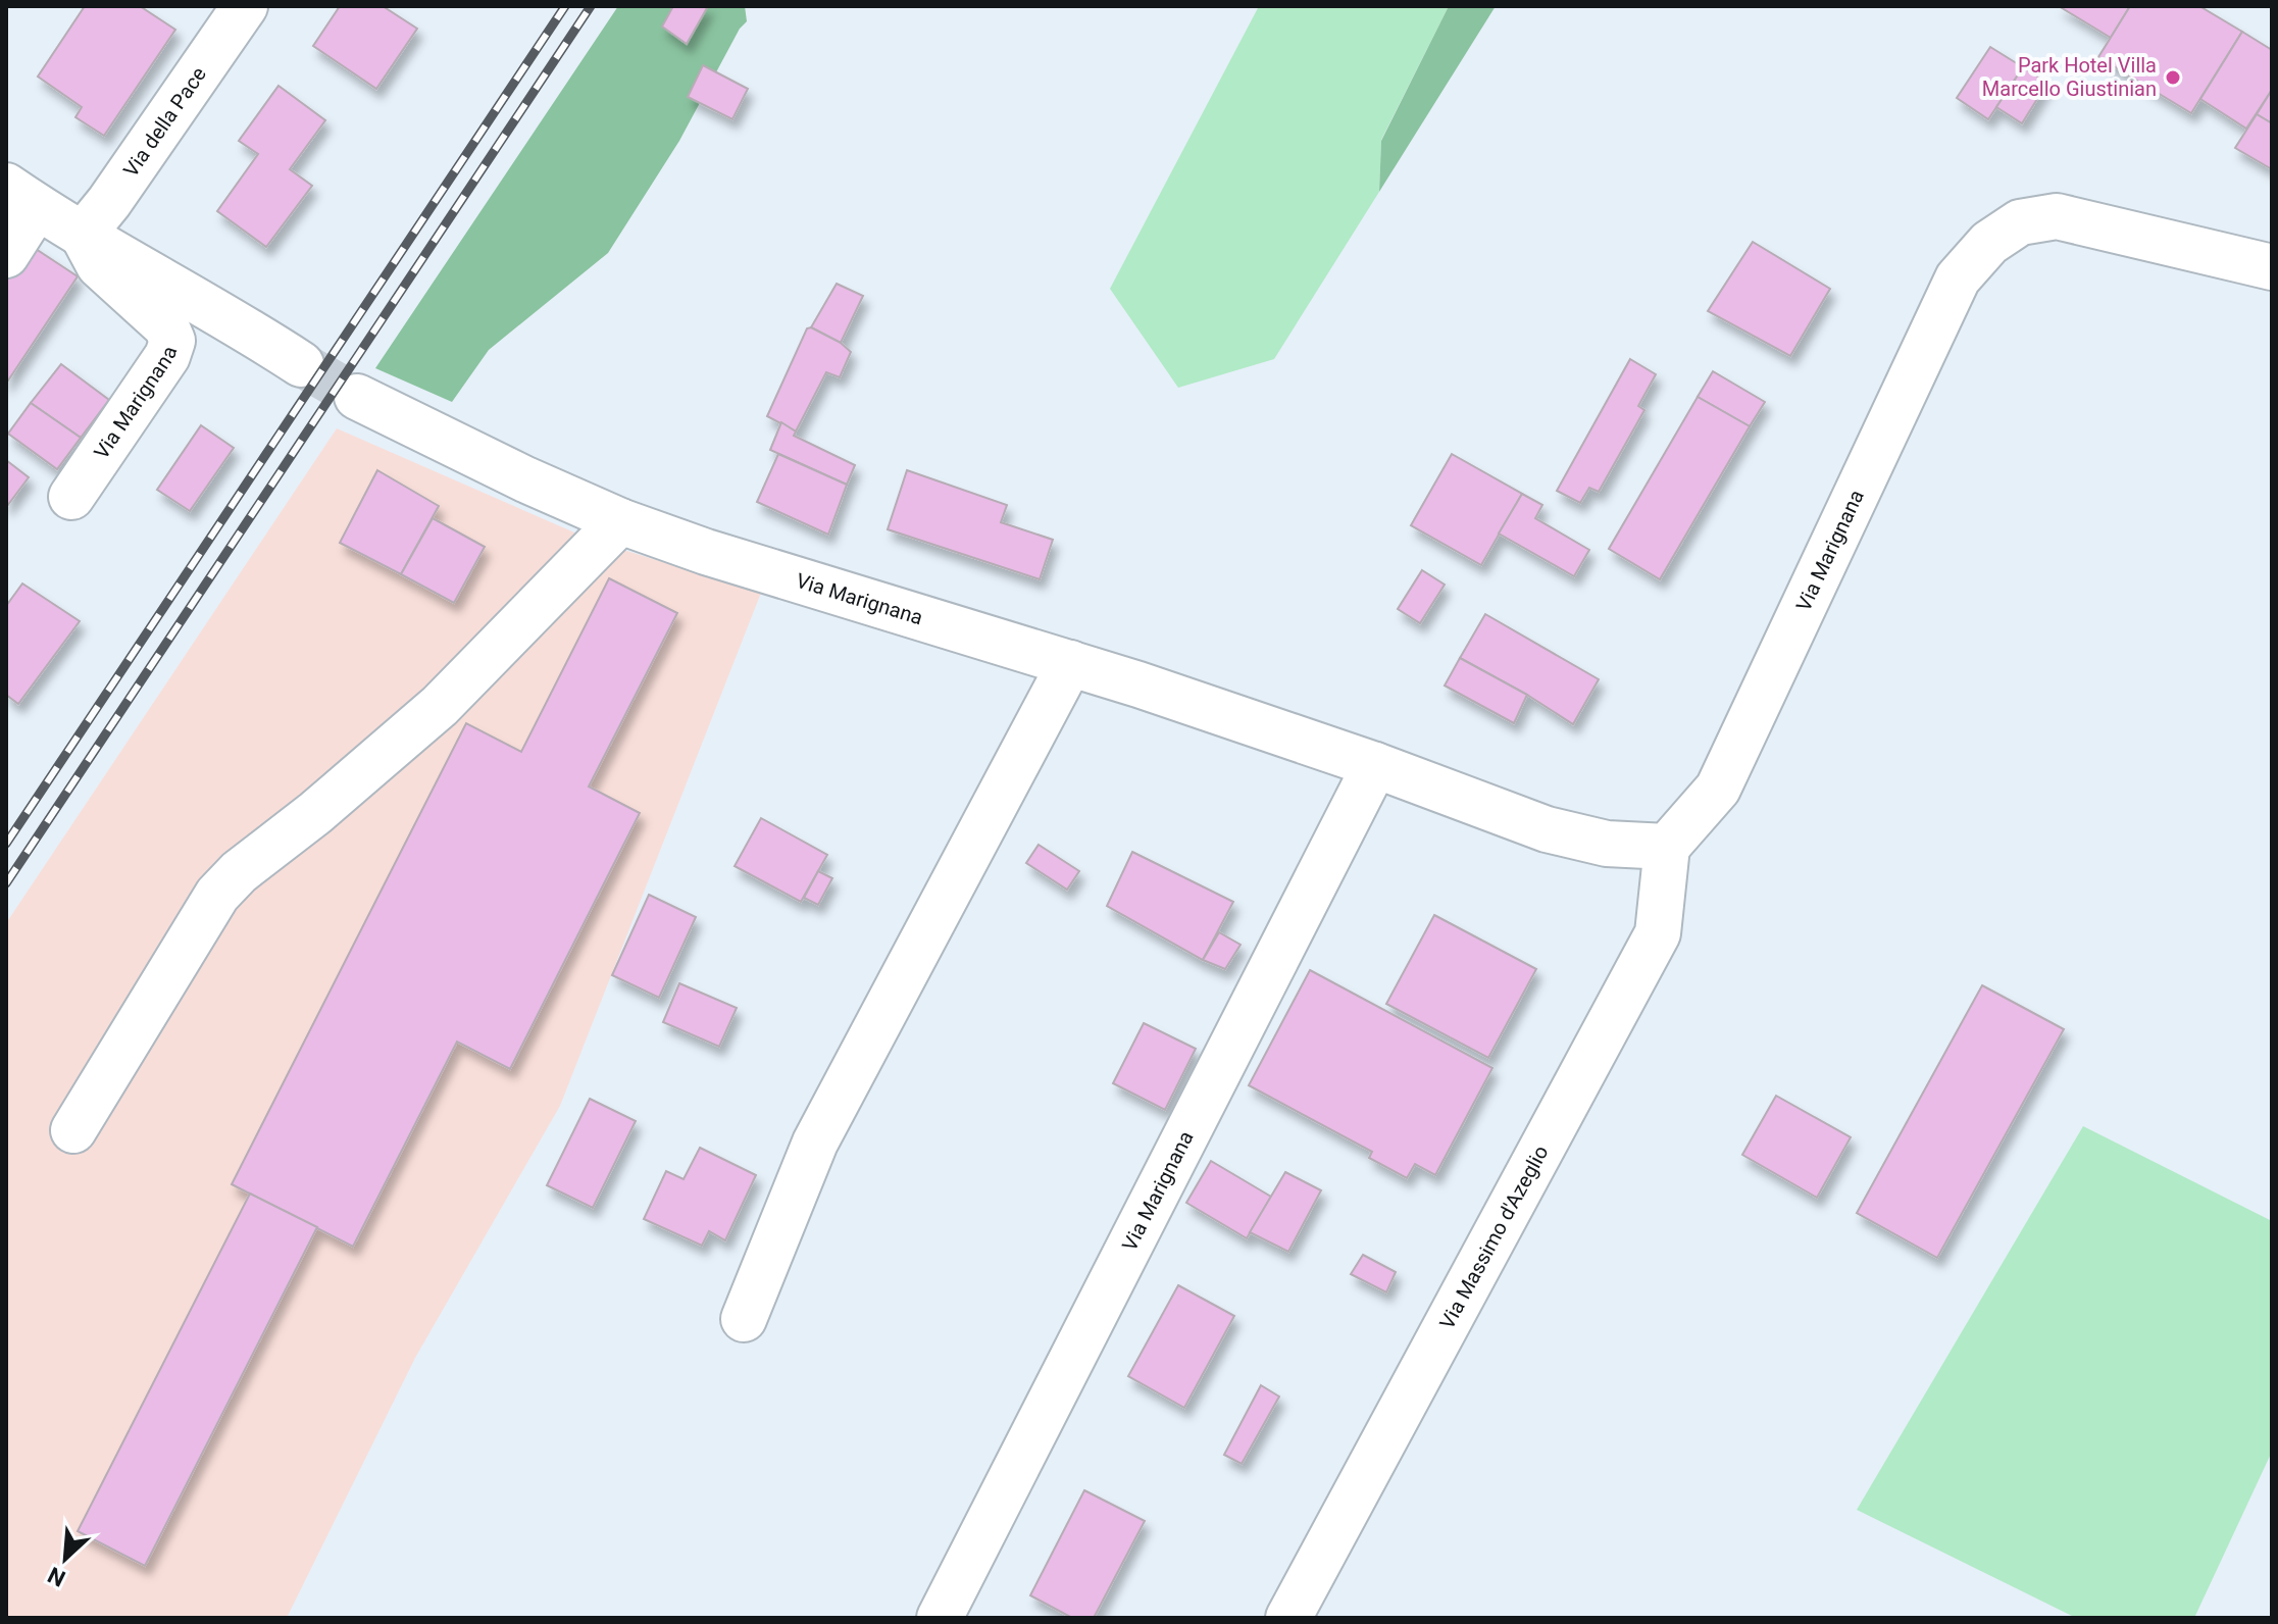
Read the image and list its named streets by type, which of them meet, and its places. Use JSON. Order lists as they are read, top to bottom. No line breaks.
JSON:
{"streets":{"street":["Via della Pace","Via Marignana","Via Massimo d'Azeglio"]},"crossings":[["Via della Pace","Via Marignana"],["Via Marignana","Via Massimo d'Azeglio"]],"places":["Park Hotel Villa Marcello Giustinian"],"north":"bottom left"}
